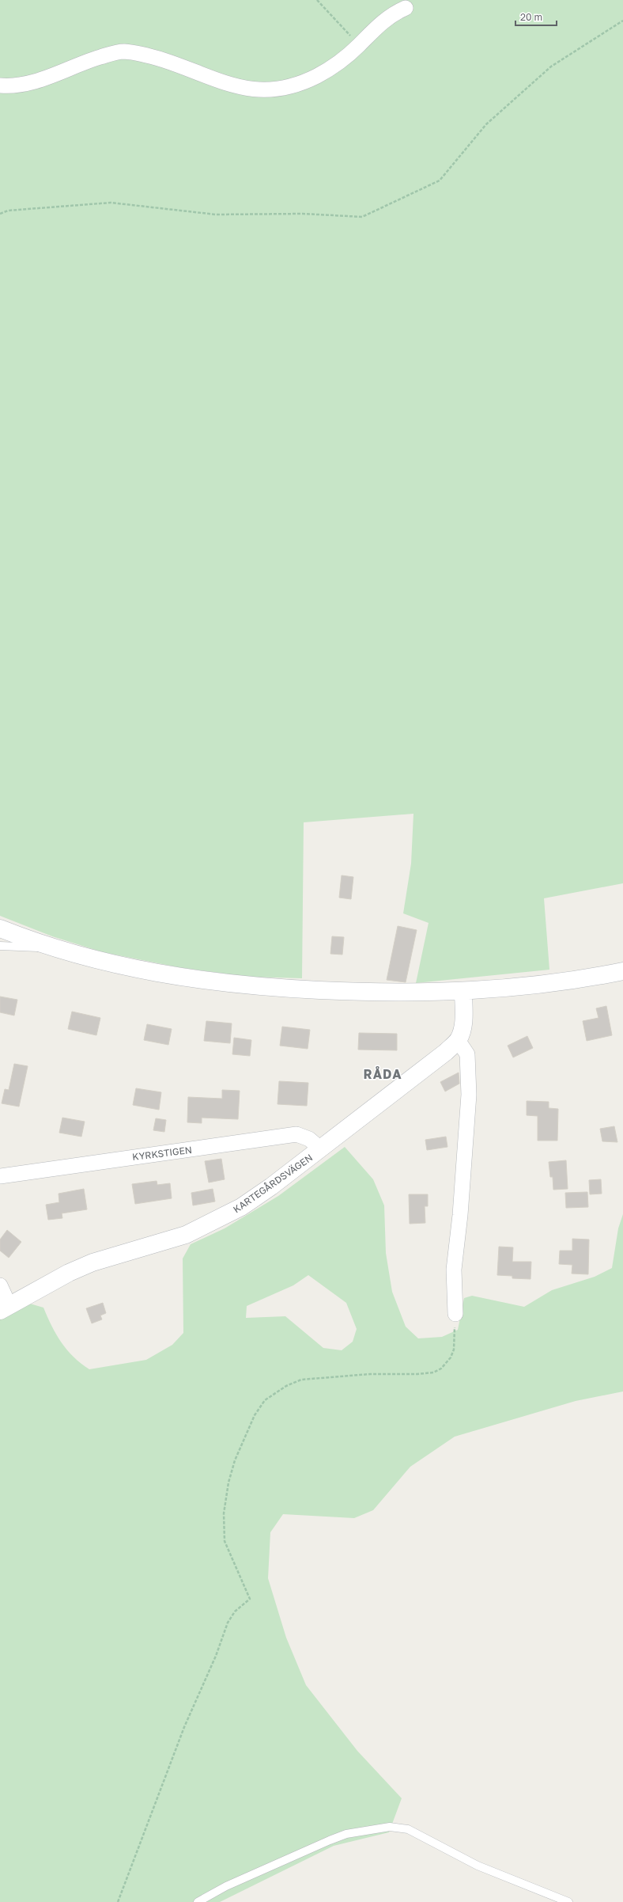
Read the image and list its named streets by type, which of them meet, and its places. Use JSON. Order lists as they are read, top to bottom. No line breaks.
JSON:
{"streets":{"street":["KYRKSTIGEN","KARTEGÅRDSVÄGEN"]},"crossings":[["KYRKSTIGEN","KARTEGÅRDSVÄGEN"]],"districts":["RÅDA"],"scale_bar":"20 m"}
